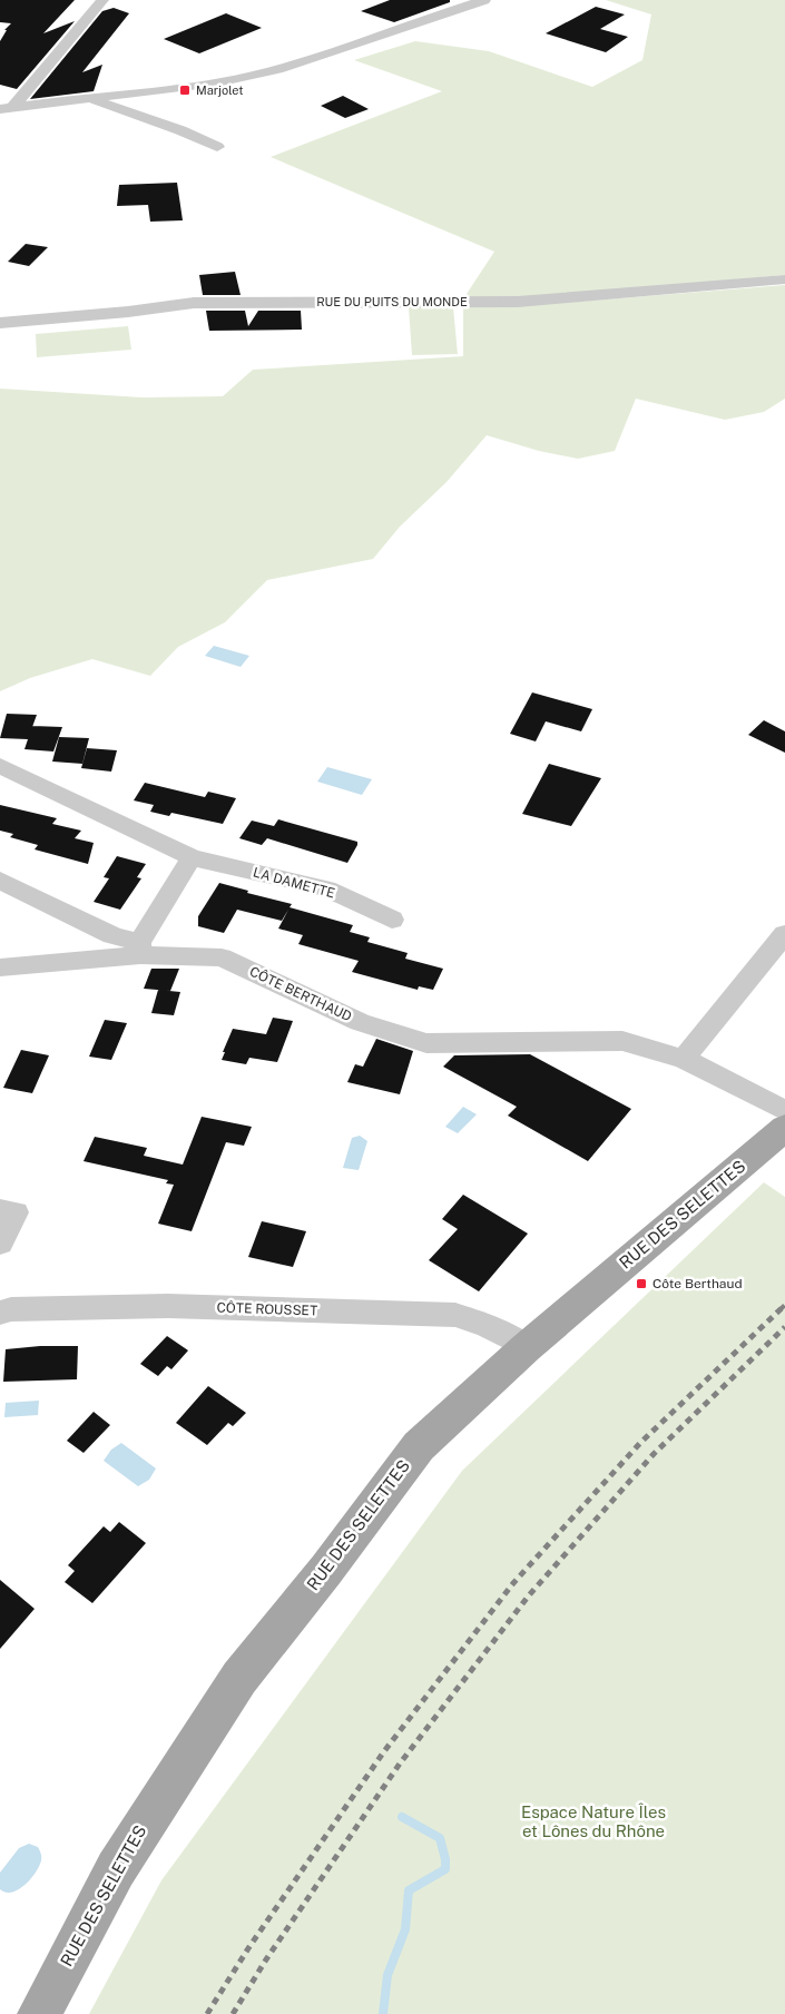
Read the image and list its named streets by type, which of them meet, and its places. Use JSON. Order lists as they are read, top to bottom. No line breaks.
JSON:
{"streets":{"main road":["RUE DES SELETTES"],"street":["RUE DU PUITS DU MONDE","LA DAMETTE","CÔTE BERTHAUD","CÔTE ROUSSET"]},"crossings":[["RUE DES SELETTES","CÔTE ROUSSET"]],"parks":["Espace Nature Îles et Lônes du Rhône"],"places":{"transit":["Marjolet","Côte Berthaud"]}}
